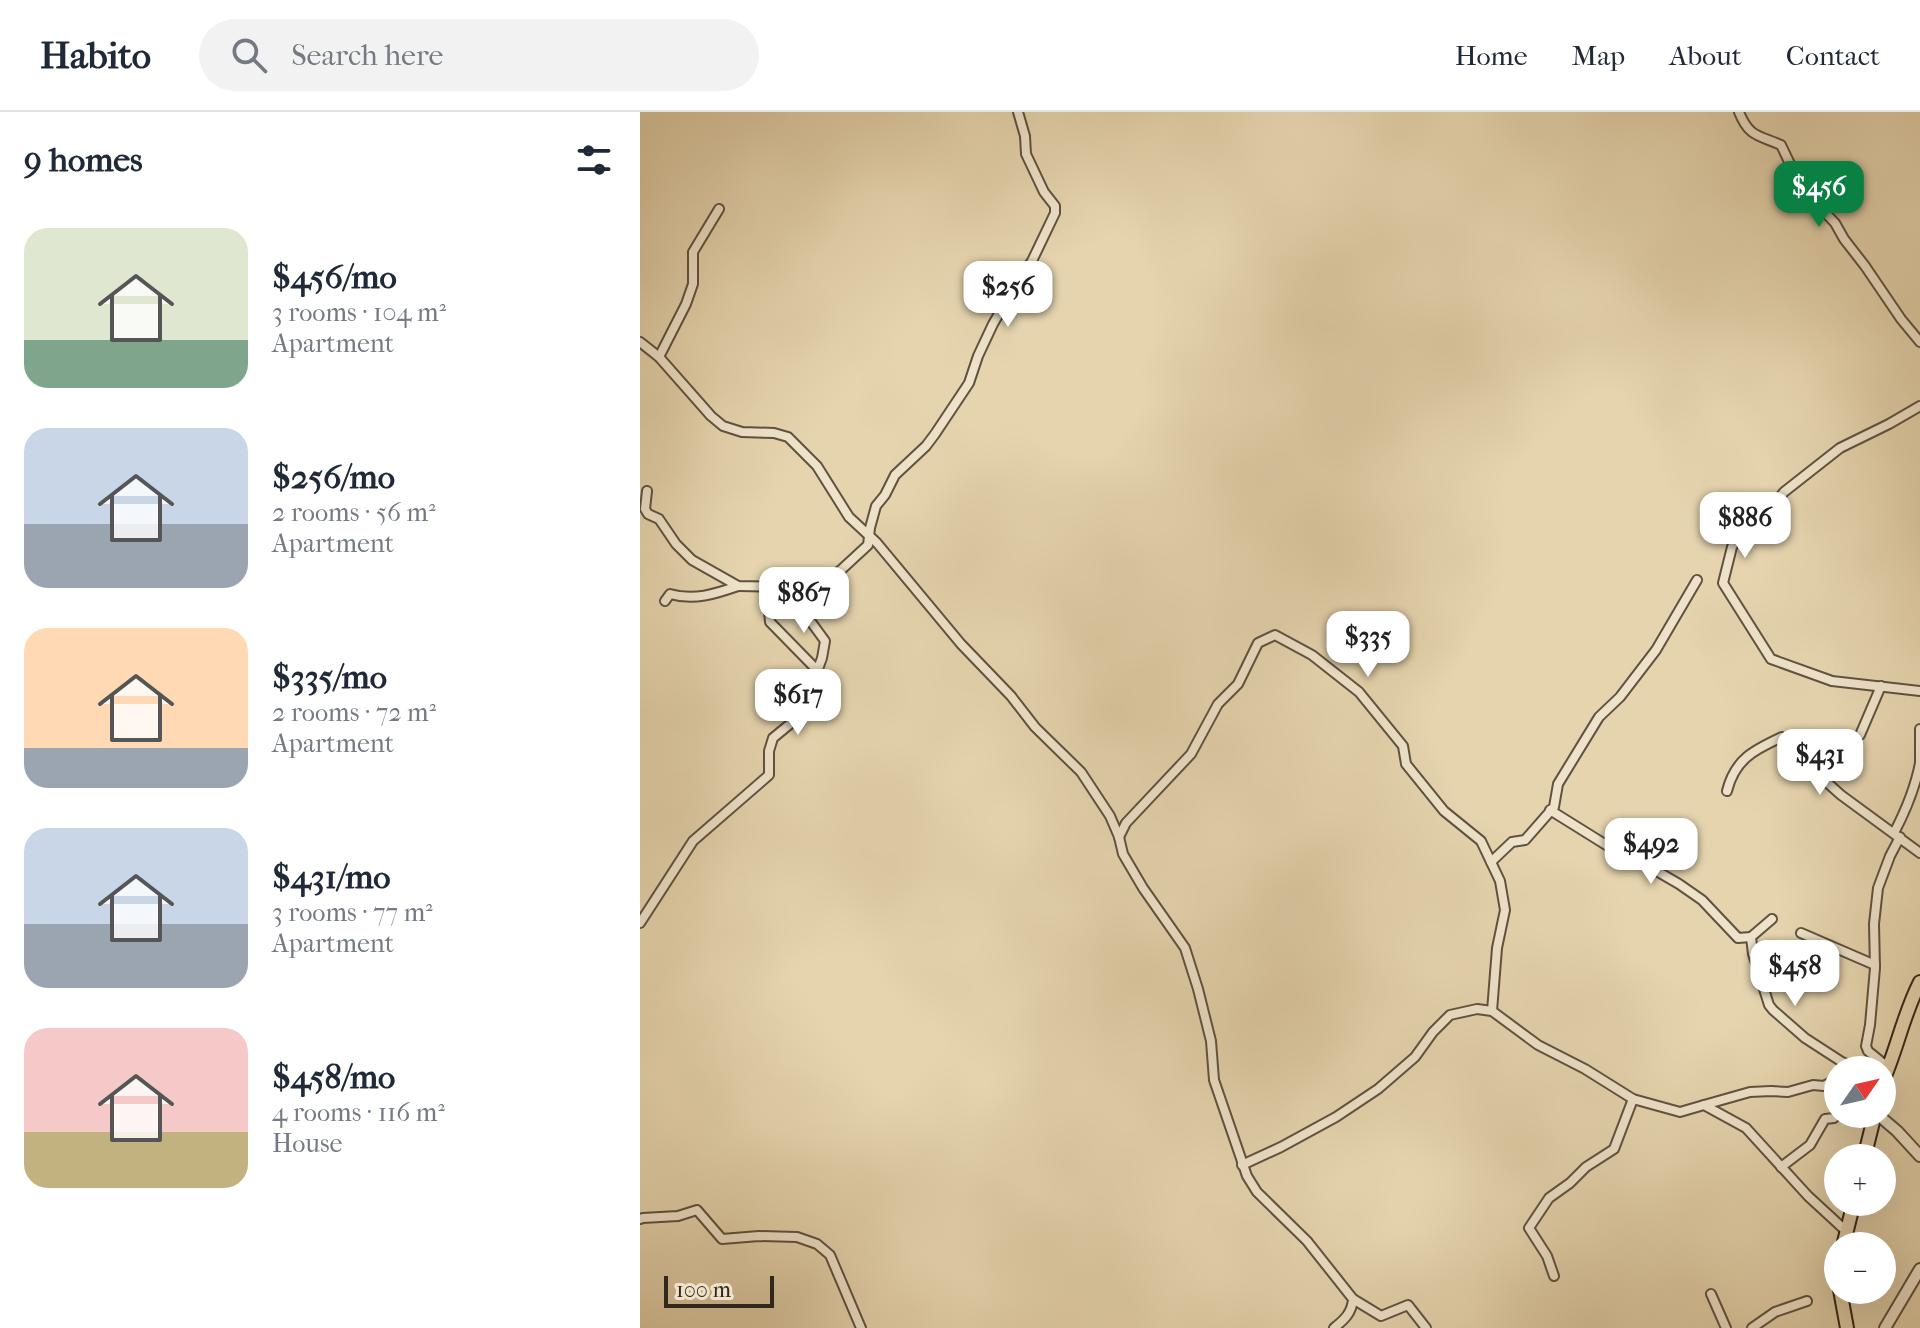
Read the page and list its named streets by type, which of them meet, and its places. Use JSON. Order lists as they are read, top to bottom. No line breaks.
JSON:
{"scale_bar":"100 m","north":"top right","page":{"header":"Habito","search":"Search here","nav":["Home","Map","About","Contact"],"heading":"9 homes","price":["$456","$256","$886","$867","$335","$617","$431","$492","$458"],"list":[{"name":"$456/mo","note":"3 rooms · 104 m² · Apartment"},{"name":"$256/mo","note":"2 rooms · 56 m² · Apartment"},{"name":"$335/mo","note":"2 rooms · 72 m² · Apartment"},{"name":"$431/mo","note":"3 rooms · 77 m² · Apartment"},{"name":"$458/mo","note":"4 rooms · 116 m² · House"}],"map_buttons":["+","−"],"scale":"100 m"}}
